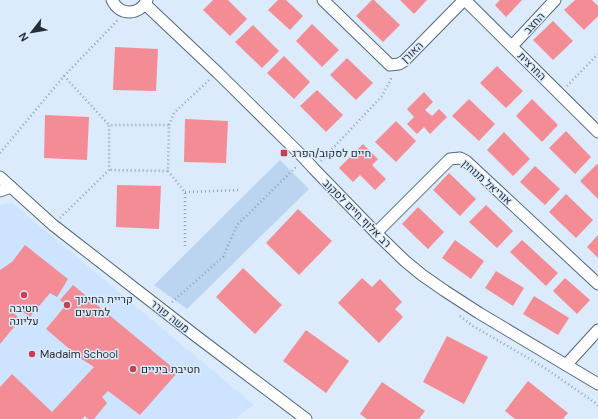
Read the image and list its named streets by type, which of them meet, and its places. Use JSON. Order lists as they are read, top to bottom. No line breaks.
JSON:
{"streets":{"street":["החצב","האורן","החרצית","אוריאל מנוחין","רב אלוף חיים לסקוב","משה פורר"]},"crossings":[["החצב","החרצית"],["האורן","החרצית"],["אוריאל מנוחין","רב אלוף חיים לסקוב"]],"places":{"transit":["חיים לסקוב/הפרג"],"other":["חטיבה עליונה","קריית החינוך למדעים","Madaim School","חטיבת ביניים"]},"north":"bottom left"}
